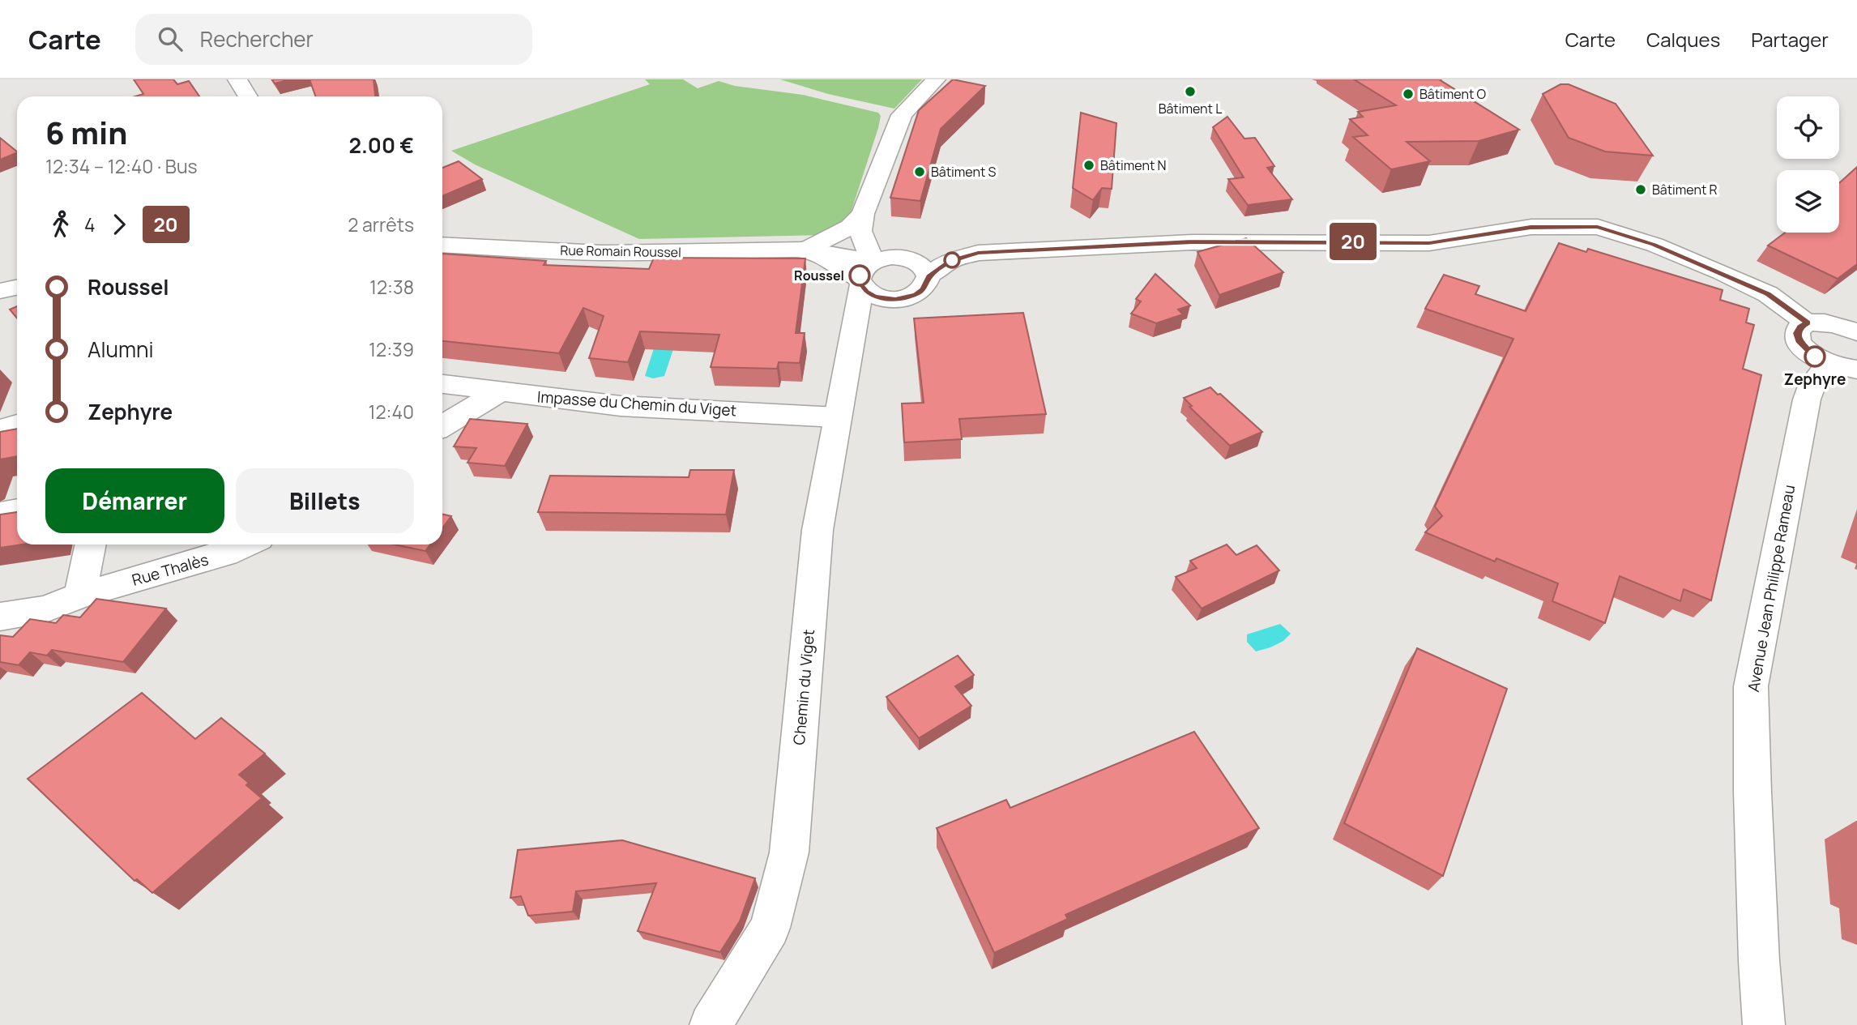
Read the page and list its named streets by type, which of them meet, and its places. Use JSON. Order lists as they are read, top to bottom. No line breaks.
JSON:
{"streets":{"street":["Rue Romain Roussel","Impasse du Chemin du Viget","Rue Thalès","Avenue Jean Philippe Rameau","Chemin du Viget"]},"crossings":[["Rue Romain Roussel","Chemin du Viget"],["Impasse du Chemin du Viget","Chemin du Viget"]],"places":["Bâtiment L","Bâtiment O","Bâtiment N","Bâtiment S","Bâtiment R","Roussel","Zephyre"],"lines":["bus line 20"],"page":{"header":"Carte","search":"Rechercher","nav":["Carte","Calques","Partager"],"on_map":"20","heading":["6 min","12:34 – 12:40 · Bus","2.00 €"],"legs":["4","20","2 arrêts"],"list":[{"name":"Roussel","value":"12:38"},{"name":"Alumni","value":"12:39"},{"name":"Zephyre","value":"12:40"}],"buttons":["Démarrer","Billets"]}}
